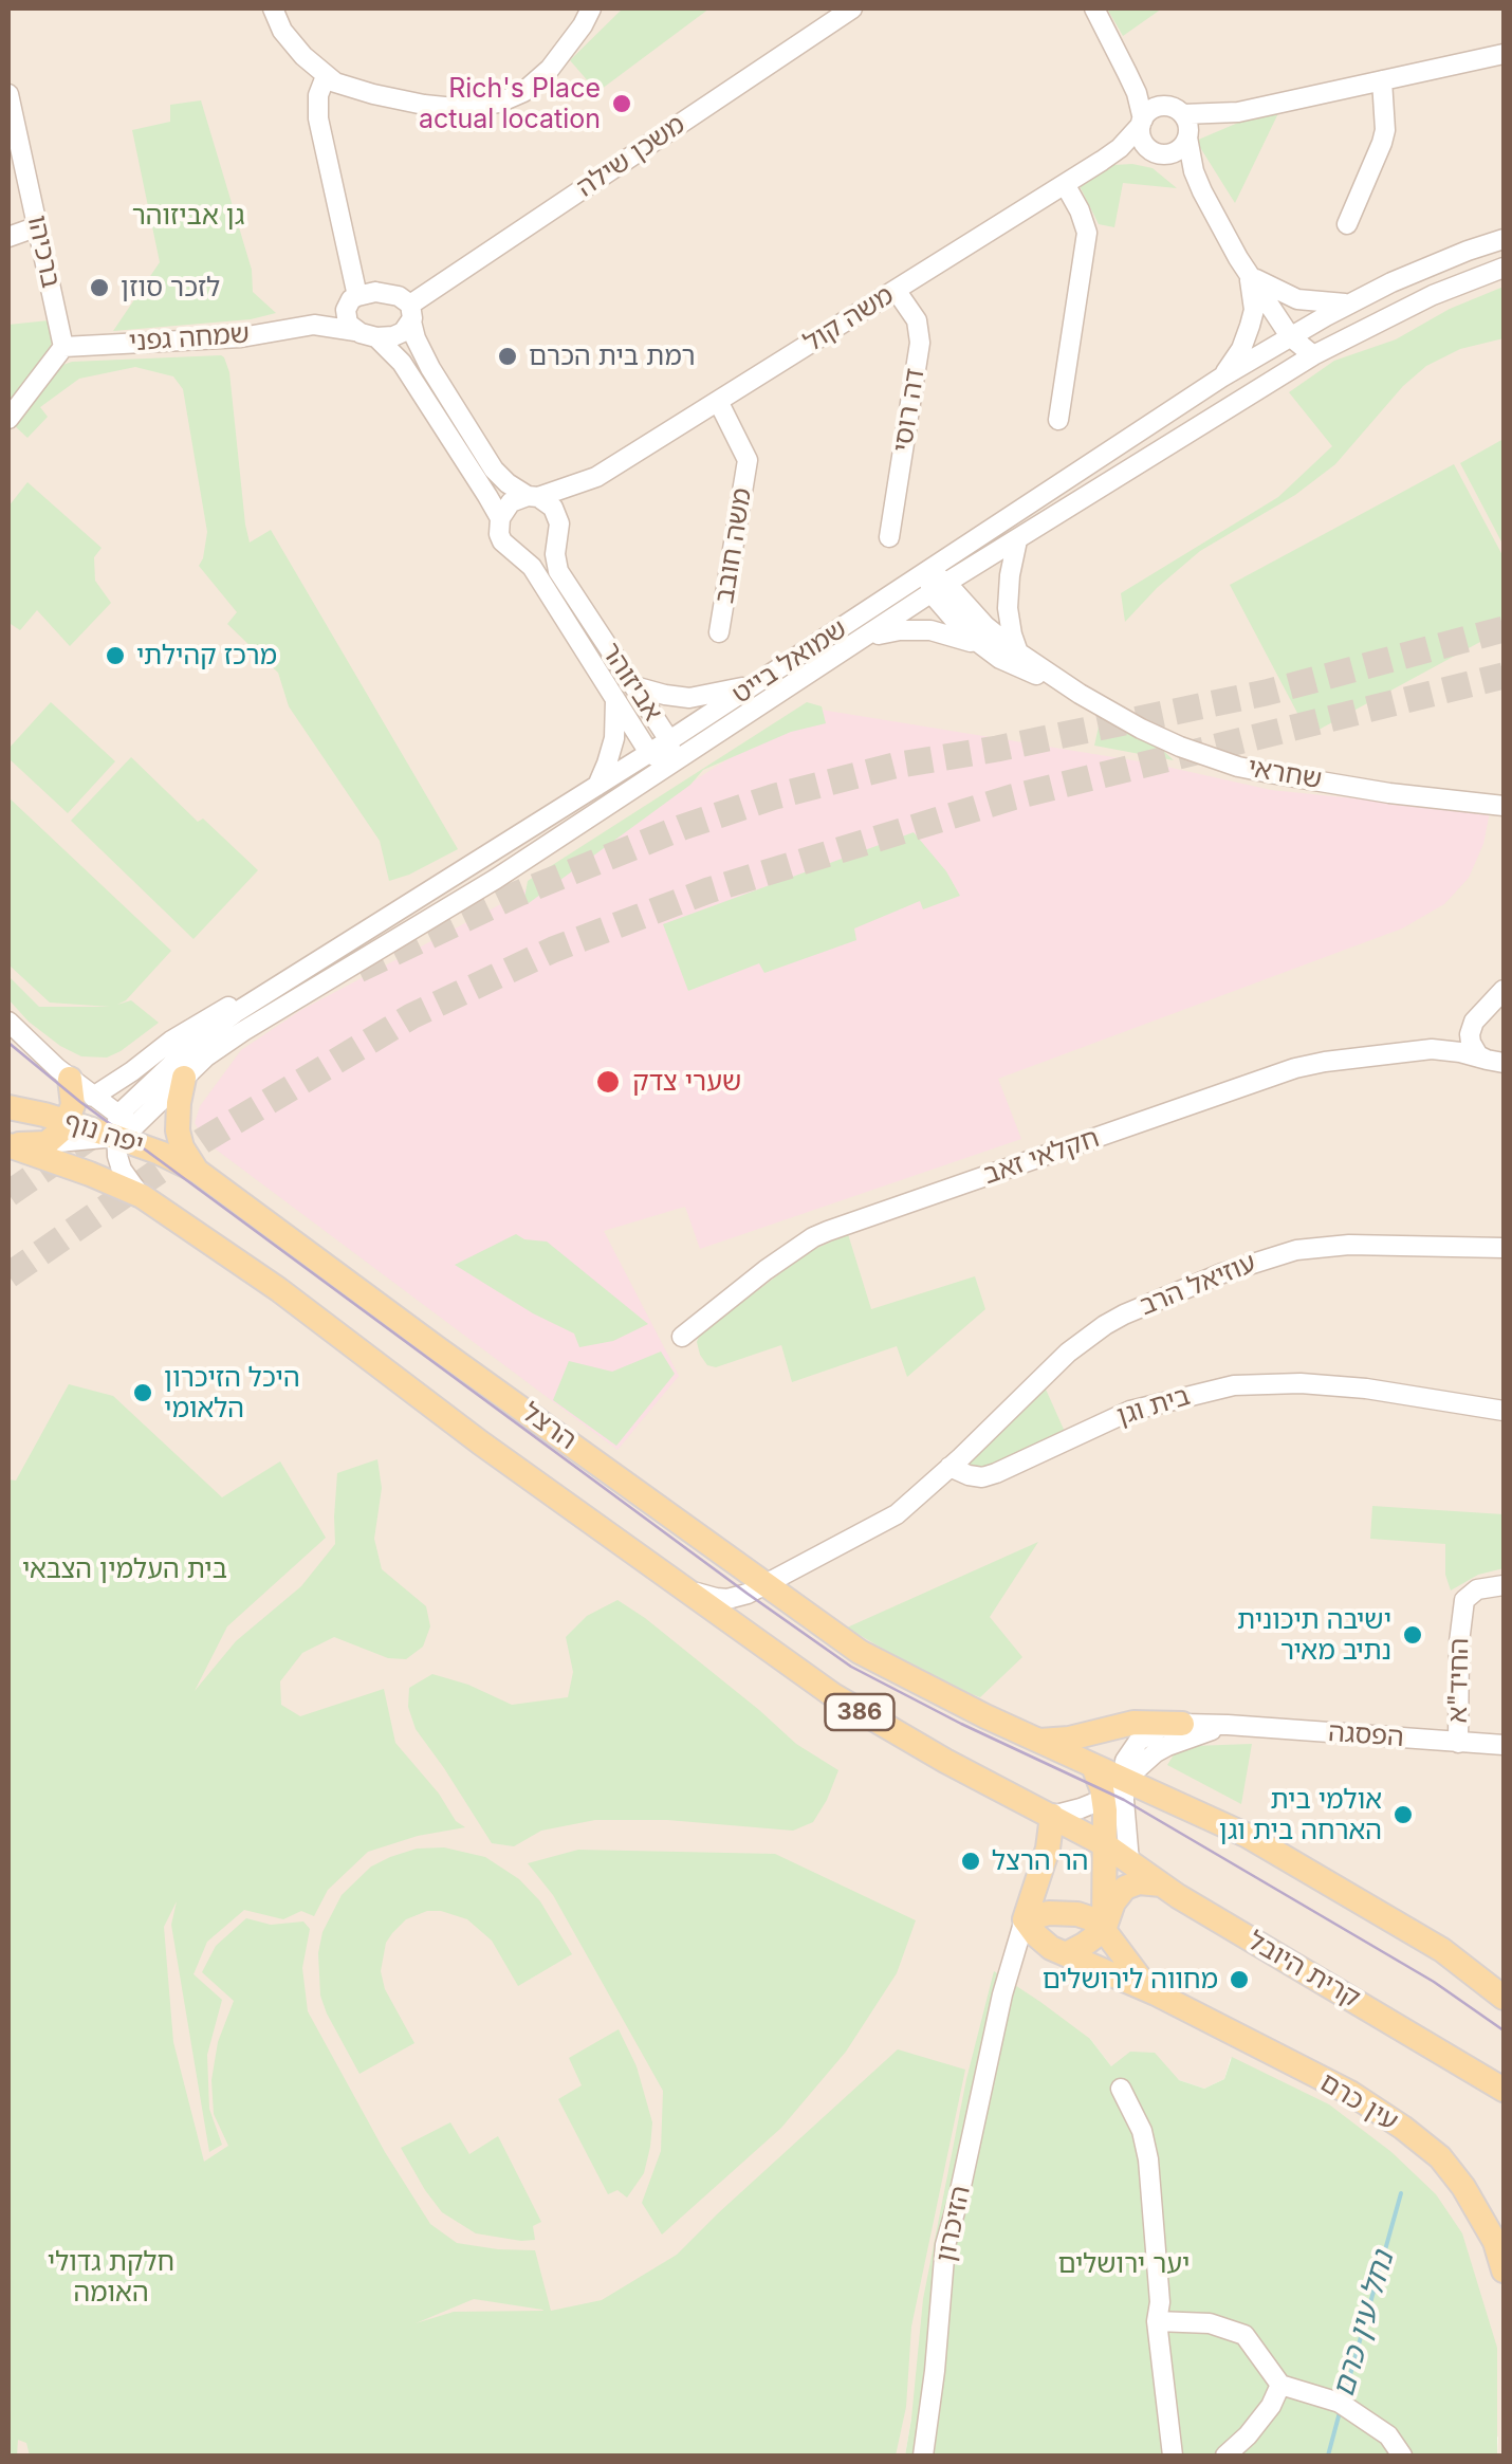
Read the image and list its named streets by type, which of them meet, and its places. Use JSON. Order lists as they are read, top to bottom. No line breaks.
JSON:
{"streets":{"main road":["יפה נוף","הרצל","386","קרית היובל","עין כרם","הזיכרון"],"street":["משכן שילה","ברכיהו","משה קול","שמחה גפני","דה רוסי","משה חובב","שמואל בייט","אביזוהר","שחראי","חקלאי זאב","עוזיאל הרב","בית וגן","החיד\"א","הפסגה"]},"crossings":[["משכן שילה","שמחה גפני"],["משכן שילה","אביזוהר"],["ברכיהו","שמחה גפני"],["משה קול","דה רוסי"],["משה קול","משה חובב"],["משה קול","אביזוהר"],["שמחה גפני","אביזוהר"],["שמואל בייט","אביזוהר"],["שמואל בייט","שחראי"],["שמואל בייט","יפה נוף"],["יפה נוף","הרצל"],["עוזיאל הרב","בית וגן"],["הרצל","קרית היובל"],["הרצל","הזיכרון"],["החיד\"א","הפסגה"],["עין כרם","הזיכרון"]],"water":["נחל עין כרם"],"parks":["גן אביזוהר","בית העלמין הצבאי","חלקת גדולי האומה","יער ירושלים"],"places":["Rich's Place actual location","לזכר סוזן","רמת בית הכרם","מרכז קהילתי","שערי צדק","היכל הזיכרון הלאומי","ישיבה תיכונית נתיב מאיר","אולמי בית הארחה בית וגן","הר הרצל","מחווה לירושלים"]}
